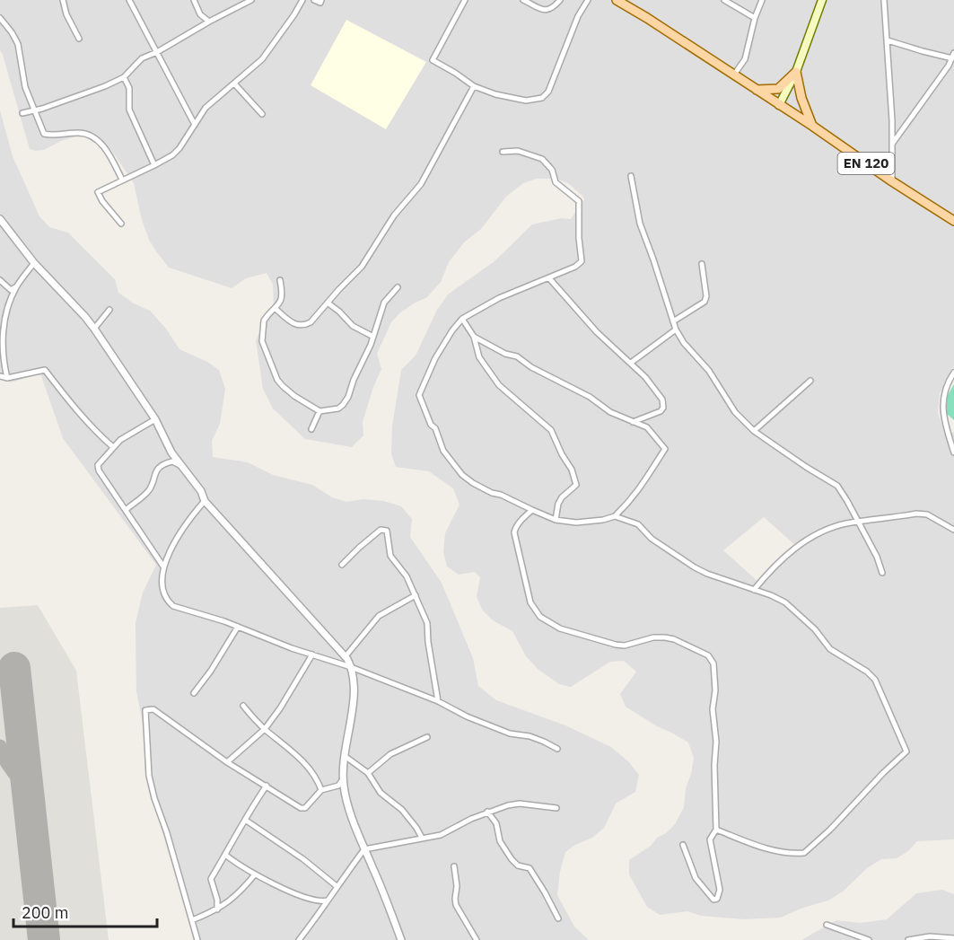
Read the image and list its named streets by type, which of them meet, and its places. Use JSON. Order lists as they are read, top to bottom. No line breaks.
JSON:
{"streets":{"main road":["EN 120"]},"scale_bar":"200 m"}
